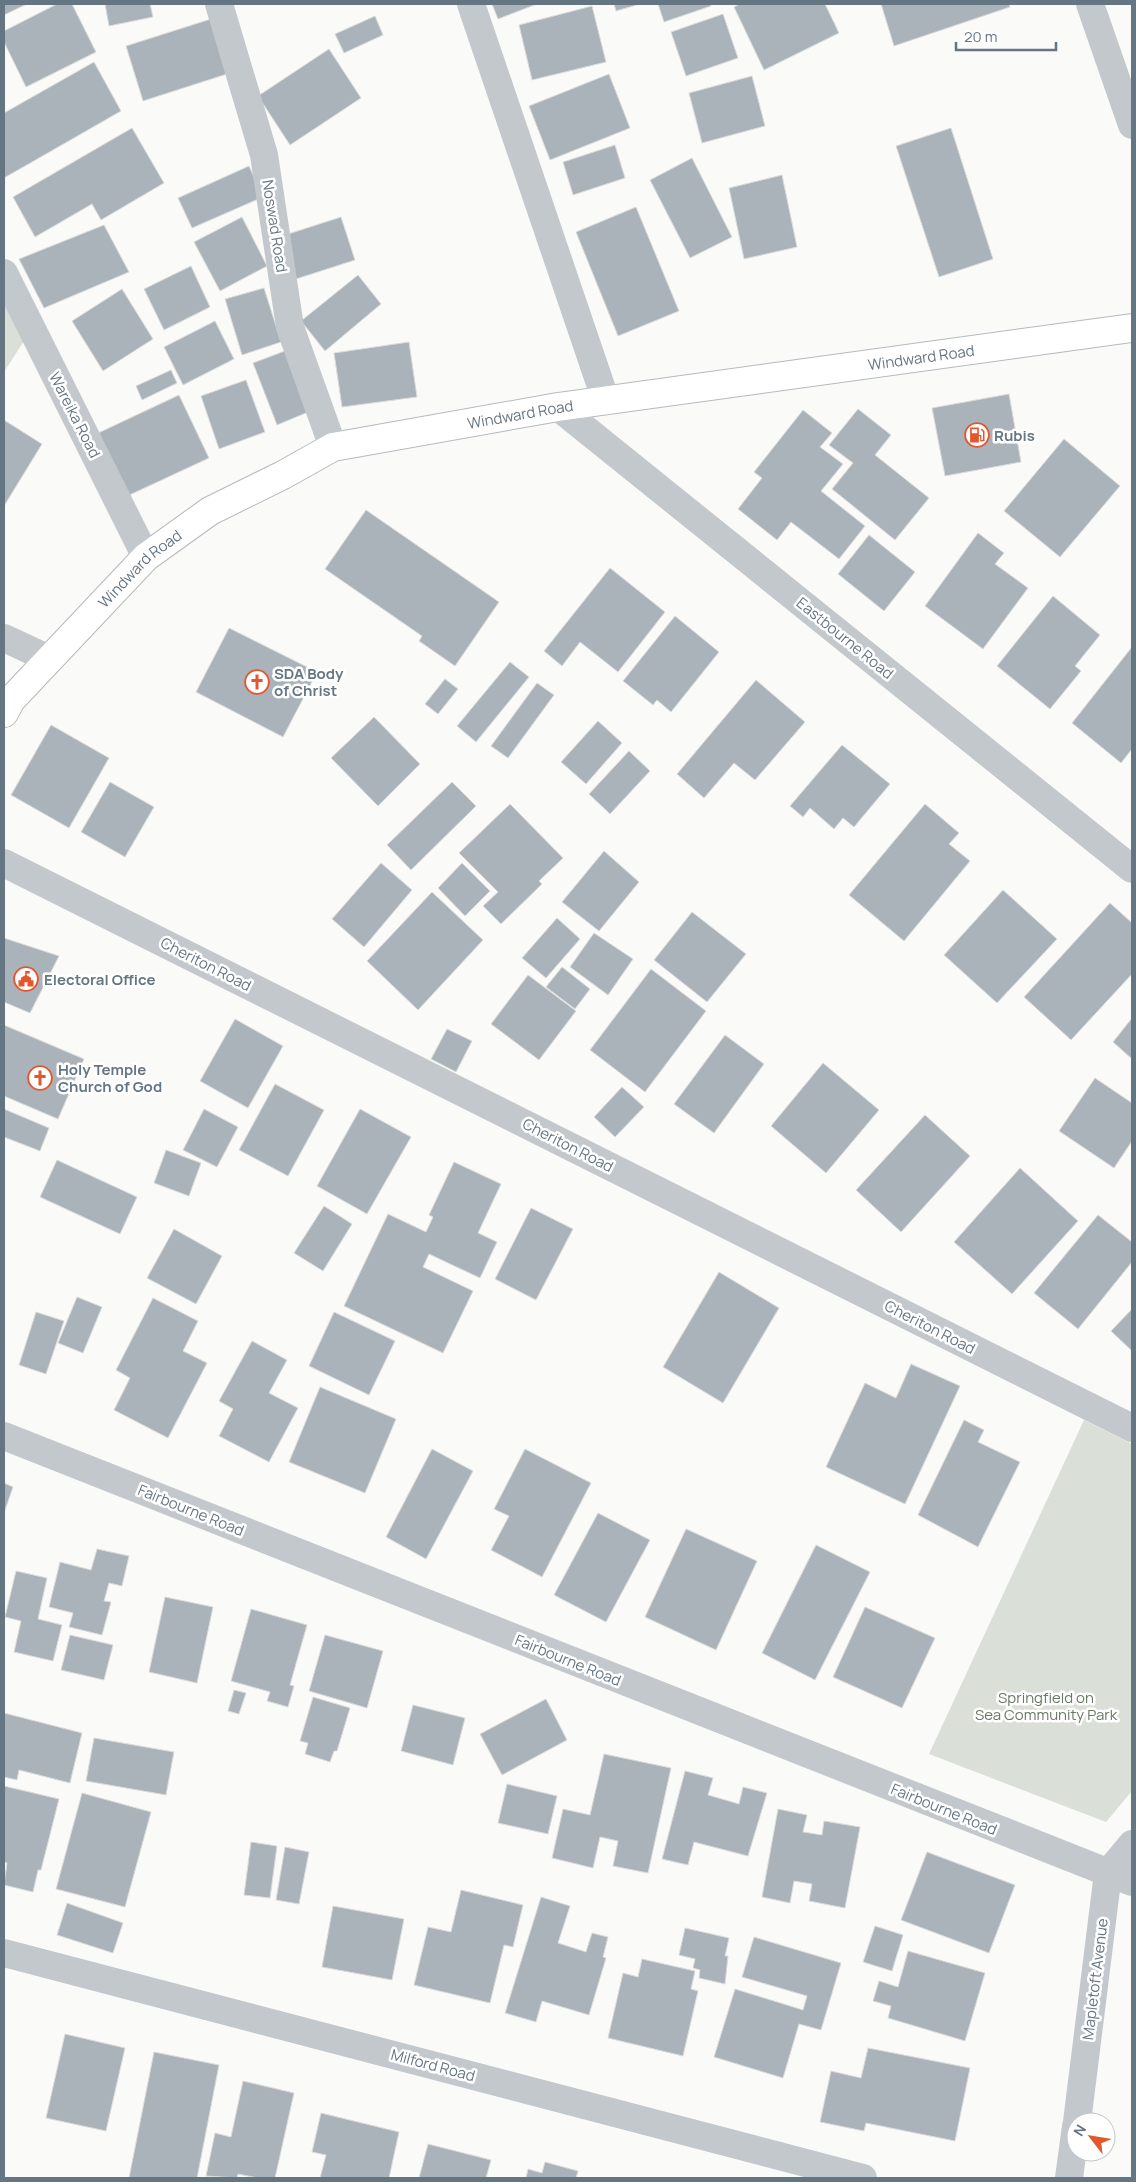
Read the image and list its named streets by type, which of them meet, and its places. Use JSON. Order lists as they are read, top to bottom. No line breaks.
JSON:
{"streets":{"main road":["Windward Road"],"street":["Noswad Road","Wareika Road","Eastbourne Road","Cheriton Road","Fairbourne Road","Mapletoft Avenue","Milford Road"]},"crossings":[["Noswad Road","Windward Road"],["Windward Road","Wareika Road"],["Windward Road","Eastbourne Road"],["Fairbourne Road","Mapletoft Avenue"]],"parks":["Springfield on Sea Community Park"],"places":{"fuel station":["Rubis"],"church":["SDA Body of Christ","Holy Temple Church of God"],"public building":["Electoral Office"]},"scale_bar":"20 m","north":"top left"}
